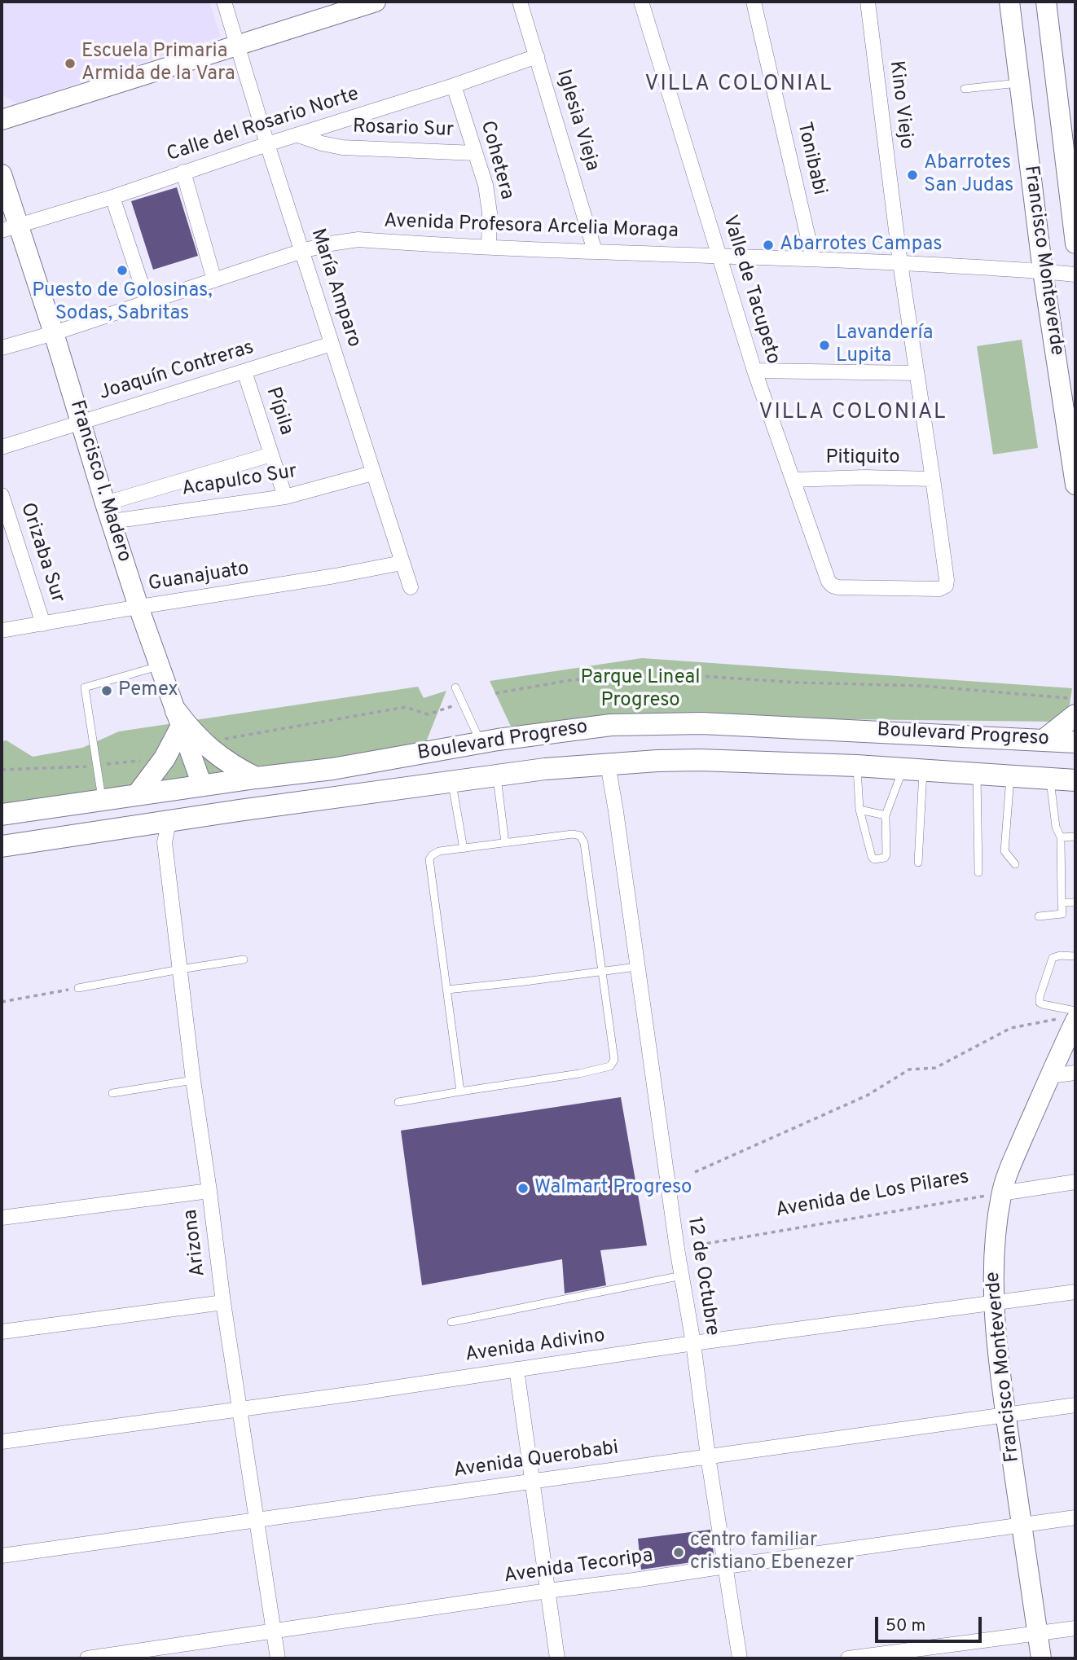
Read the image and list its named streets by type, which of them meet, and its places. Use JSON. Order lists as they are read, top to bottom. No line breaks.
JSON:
{"streets":{"main road":["Boulevard Progreso"],"street":["Kino Viejo","Iglesia Vieja","Calle del Rosario Norte","Rosario Sur","Tonibabi","Cohetera","Avenida Profesora Arcelia Moraga","Francisco Monteverde","María Amparo","Valle de Tacupeto","Joaquín Contreras","Pípila","Pitiquito","Francisco I. Madero","Acapulco Sur","Orizaba Sur","Guanajuato","Arizona","12 de Octubre","Avenida Adivino","Avenida Querobabi","Avenida Tecoripa"],"path":["Avenida de Los Pilares"]},"crossings":[["Kino Viejo","Avenida Profesora Arcelia Moraga"],["Kino Viejo","Valle de Tacupeto"],["Kino Viejo","Pitiquito"],["Iglesia Vieja","Calle del Rosario Norte"],["Iglesia Vieja","Avenida Profesora Arcelia Moraga"],["Calle del Rosario Norte","Rosario Sur"],["Calle del Rosario Norte","Cohetera"],["Calle del Rosario Norte","María Amparo"],["Calle del Rosario Norte","Francisco I. Madero"],["Rosario Sur","Cohetera"],["Tonibabi","Avenida Profesora Arcelia Moraga"],["Cohetera","Avenida Profesora Arcelia Moraga"],["Avenida Profesora Arcelia Moraga","Francisco Monteverde"],["Avenida Profesora Arcelia Moraga","María Amparo"],["Avenida Profesora Arcelia Moraga","Valle de Tacupeto"],["Avenida Profesora Arcelia Moraga","Francisco I. Madero"],["Francisco Monteverde","Avenida de Los Pilares"],["Francisco Monteverde","Avenida Adivino"],["Francisco Monteverde","Avenida Querobabi"],["Francisco Monteverde","Avenida Tecoripa"],["María Amparo","Joaquín Contreras"],["María Amparo","Acapulco Sur"],["María Amparo","Guanajuato"],["Valle de Tacupeto","Pitiquito"],["Joaquín Contreras","Pípila"],["Joaquín Contreras","Francisco I. Madero"],["Pípila","Acapulco Sur"],["Francisco I. Madero","Acapulco Sur"],["Francisco I. Madero","Guanajuato"],["Francisco I. Madero","Boulevard Progreso"],["Orizaba Sur","Guanajuato"],["Boulevard Progreso","Arizona"],["Boulevard Progreso","12 de Octubre"],["Avenida de Los Pilares","12 de Octubre"],["Arizona","Avenida Adivino"],["Arizona","Avenida Querobabi"],["Arizona","Avenida Tecoripa"],["12 de Octubre","Avenida Adivino"],["12 de Octubre","Avenida Querobabi"],["12 de Octubre","Avenida Tecoripa"]],"districts":["VILLA COLONIAL","VILLA COLONIAL"],"parks":["Parque Lineal Progreso"],"places":["Escuela Primaria Armida de la Vara","Abarrotes San Judas","Abarrotes Campas","Puesto de Golosinas, Sodas, Sabritas","Lavandería Lupita","Pemex","Walmart Progreso","centro familiar cristiano Ebenezer"],"scale_bar":"50 m"}
